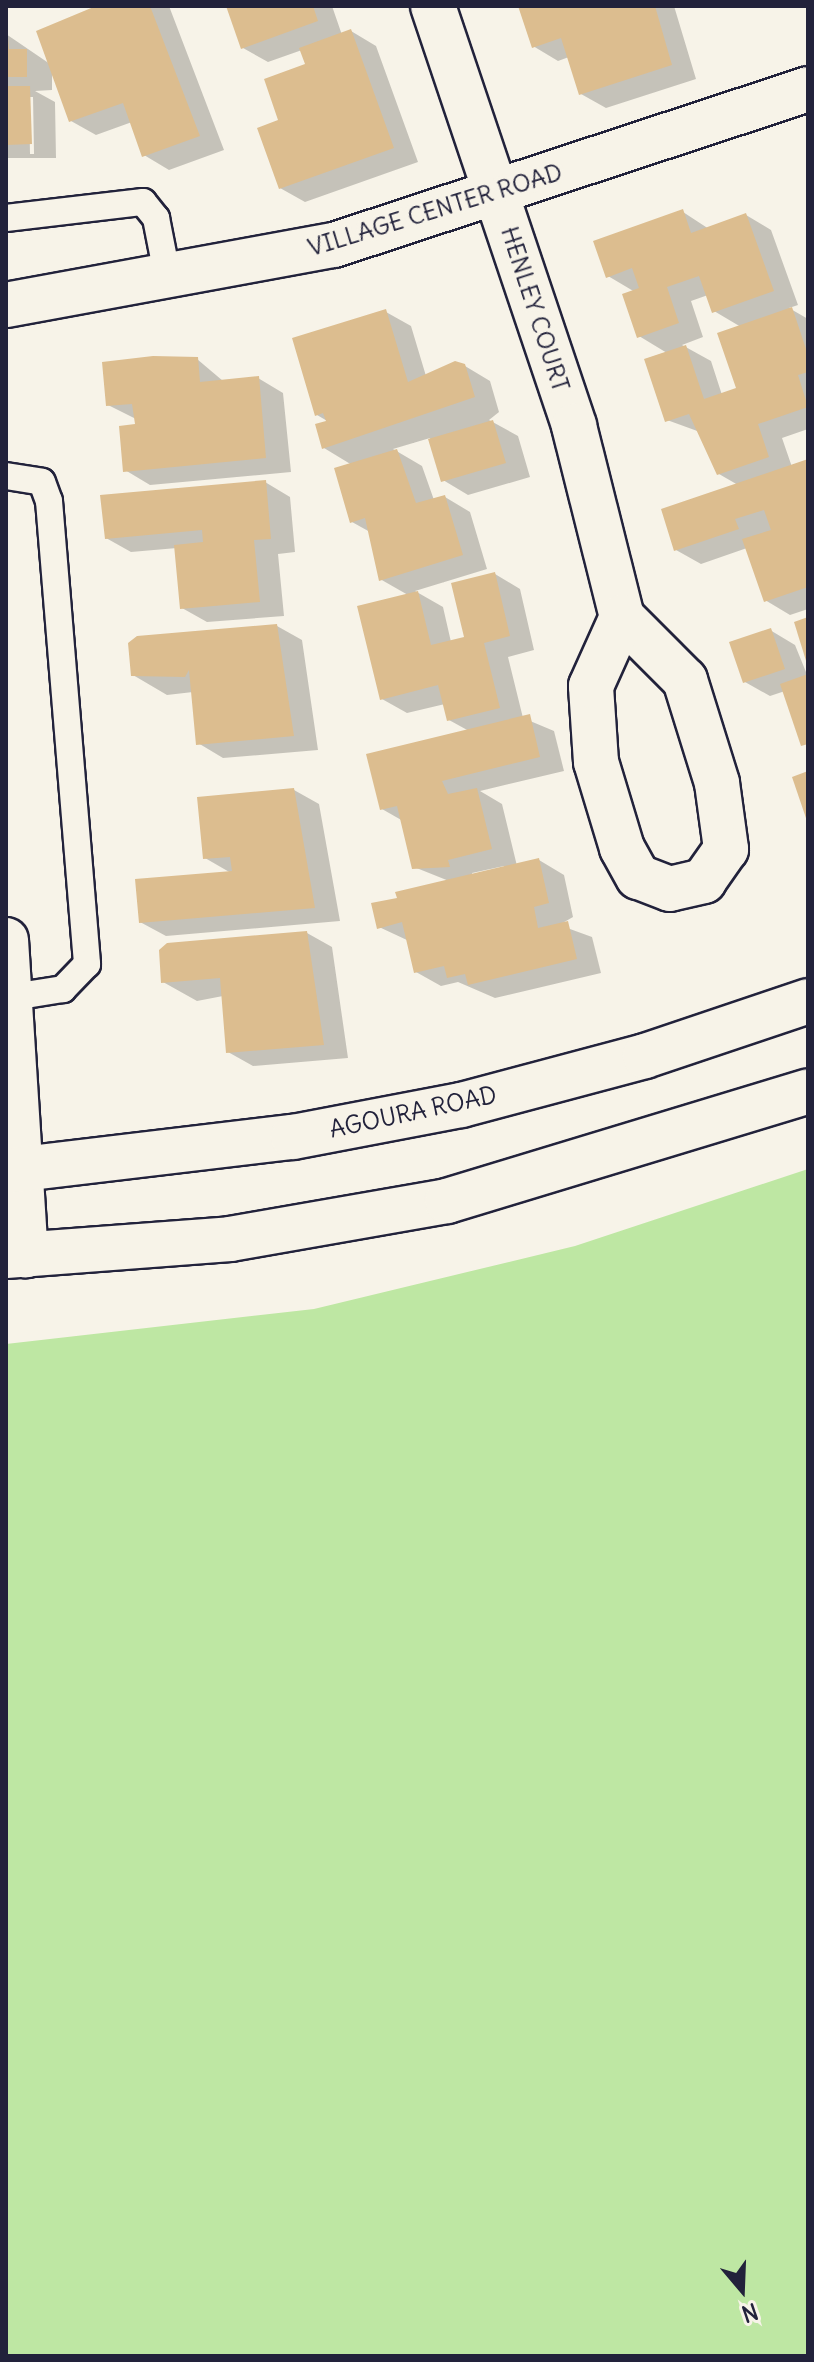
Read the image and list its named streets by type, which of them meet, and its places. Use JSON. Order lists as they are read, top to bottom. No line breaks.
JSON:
{"streets":{"street":["VILLAGE CENTER ROAD","HENLEY COURT","AGOURA ROAD"]},"crossings":[["VILLAGE CENTER ROAD","HENLEY COURT"]],"north":"bottom"}
